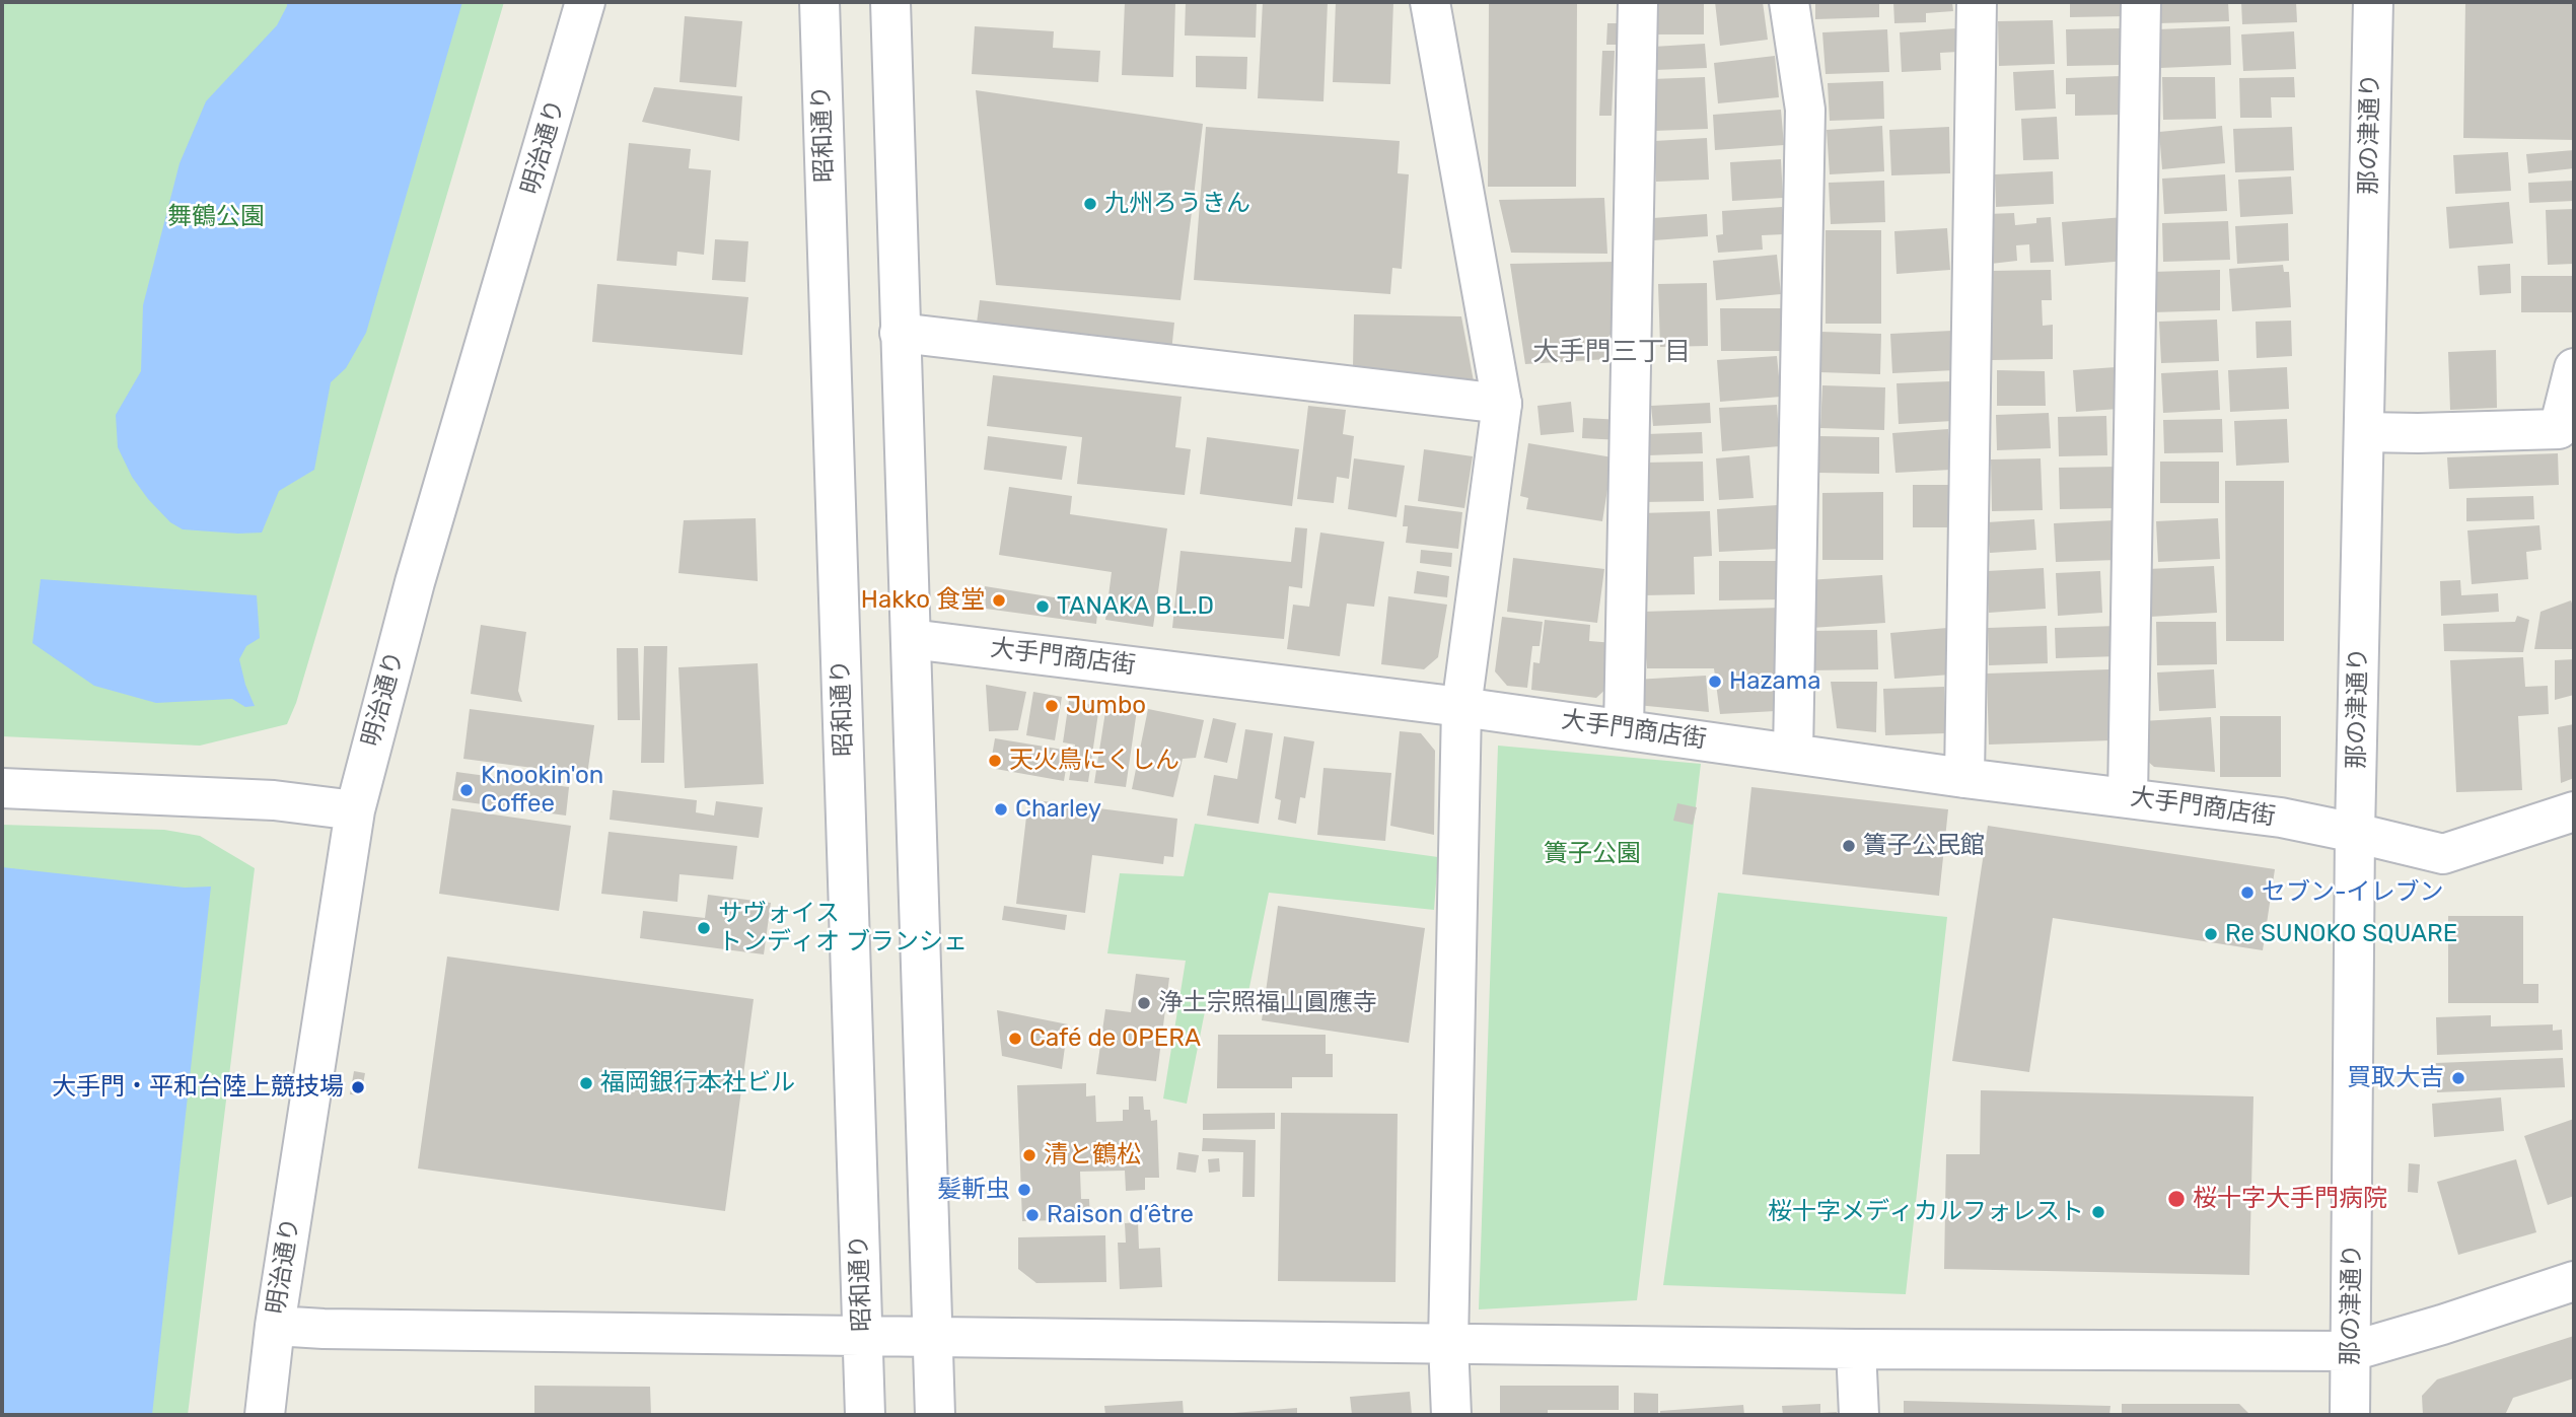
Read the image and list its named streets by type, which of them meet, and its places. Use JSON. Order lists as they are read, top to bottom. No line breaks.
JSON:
{"streets":{"street":["昭和通り","那の津通り","明治通り","大手門商店街"]},"crossings":[["那の津通り","大手門商店街"]],"districts":["大手門三丁目"],"parks":["舞鶴公園","簀子公園"],"places":["九州ろうきん","Hakko 食堂","TANAKA B.L.D","Hazama","Jumbo","天火鳥にくしん","Knookin'on Coffee","Charley","簀子公民館","セブン-イレブン","サヴォイス トンディオ ブランシェ","Re SUNOKO SQUARE","浄土宗照福山圓應寺","Café de OPERA","買取大吉","福岡銀行本社ビル","大手門・平和台陸上競技場","清と鶴松","髪斬虫","桜十字大手門病院","桜十字メディカルフォレスト","Raison d’être"]}
